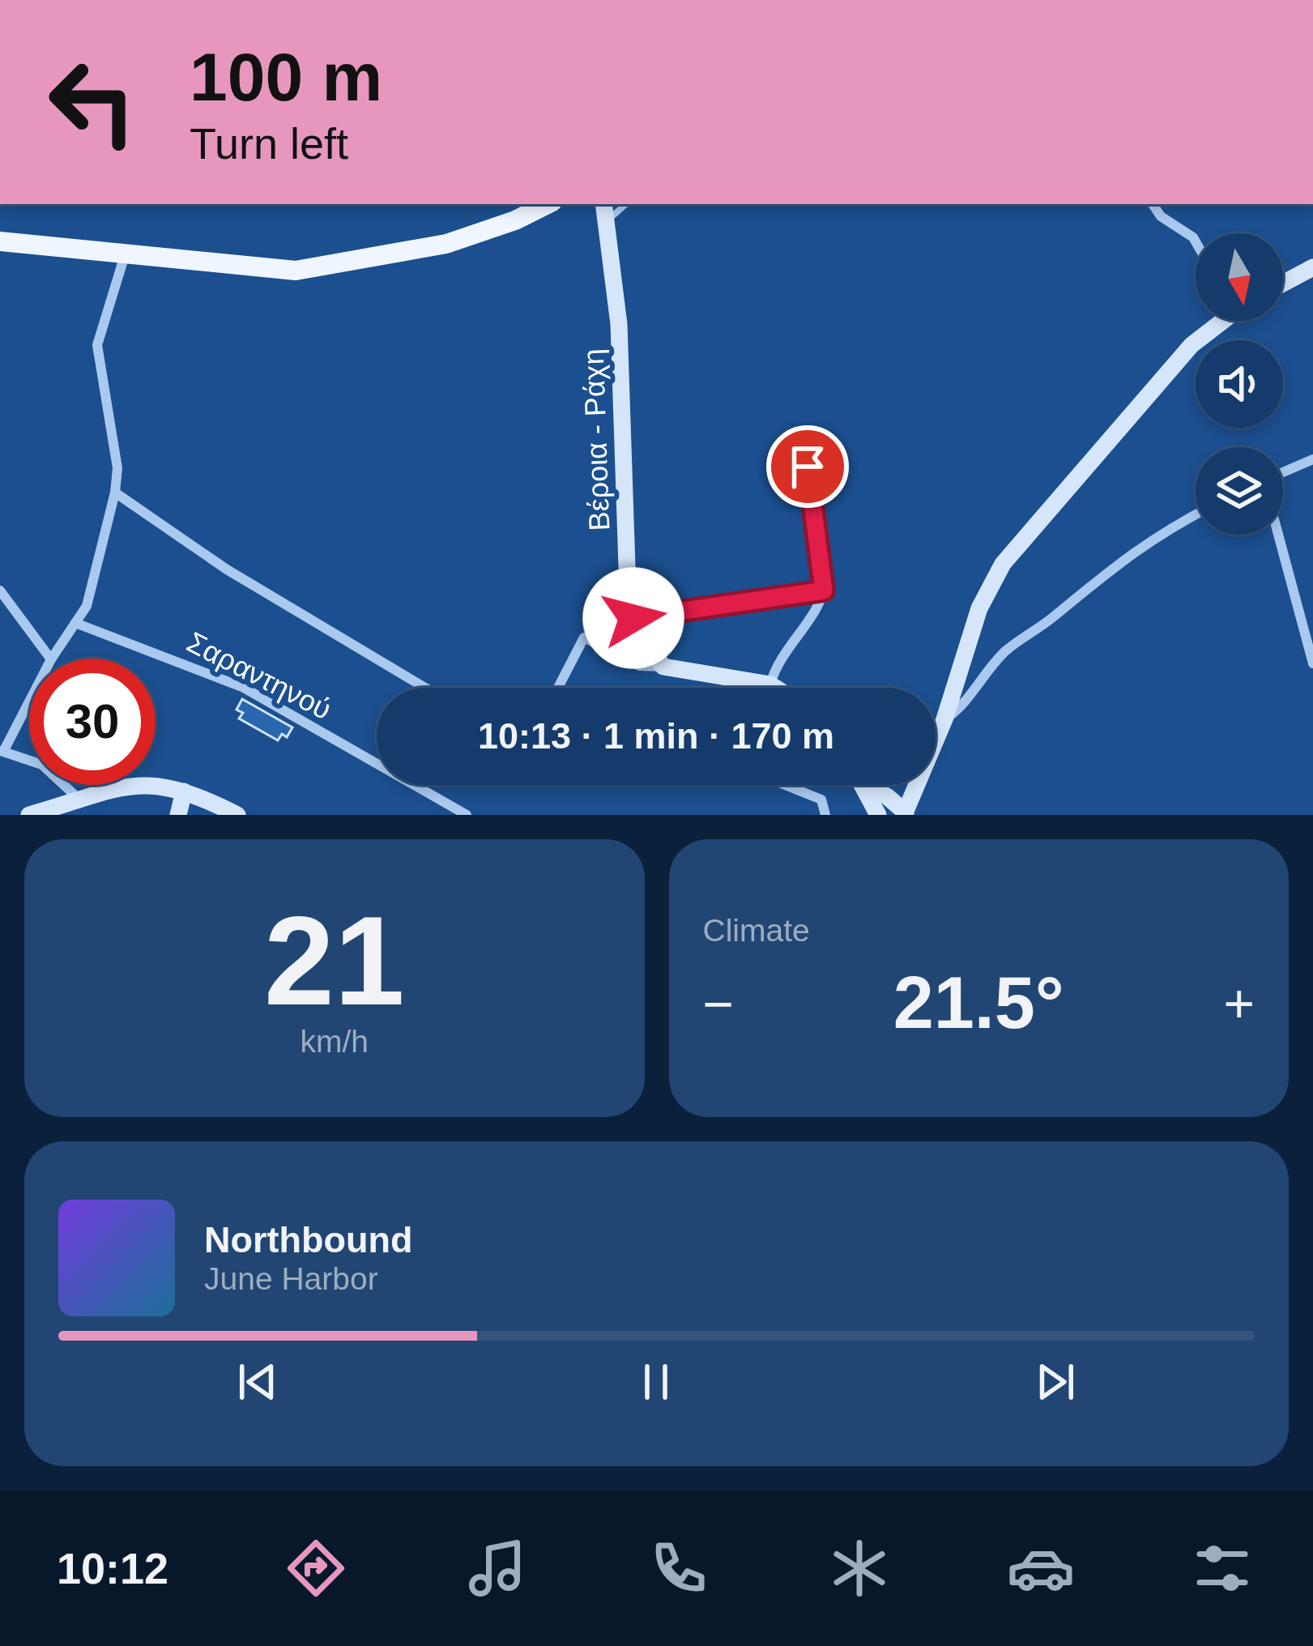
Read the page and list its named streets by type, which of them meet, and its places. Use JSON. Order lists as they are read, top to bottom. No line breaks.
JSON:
{"streets":{"street":["Βέροια - Ράχη","Σαραντηνού"]},"north":"bottom","page":{"turn":["100 m","Turn left"],"limit":"30","trip":"10:13 · 1 min · 170 m","tile":[["21","km/h"],"Climate"],"heat":["−","21.5°","+"],"song":["Northbound","June Harbor"],"tabs":"10:12"}}
